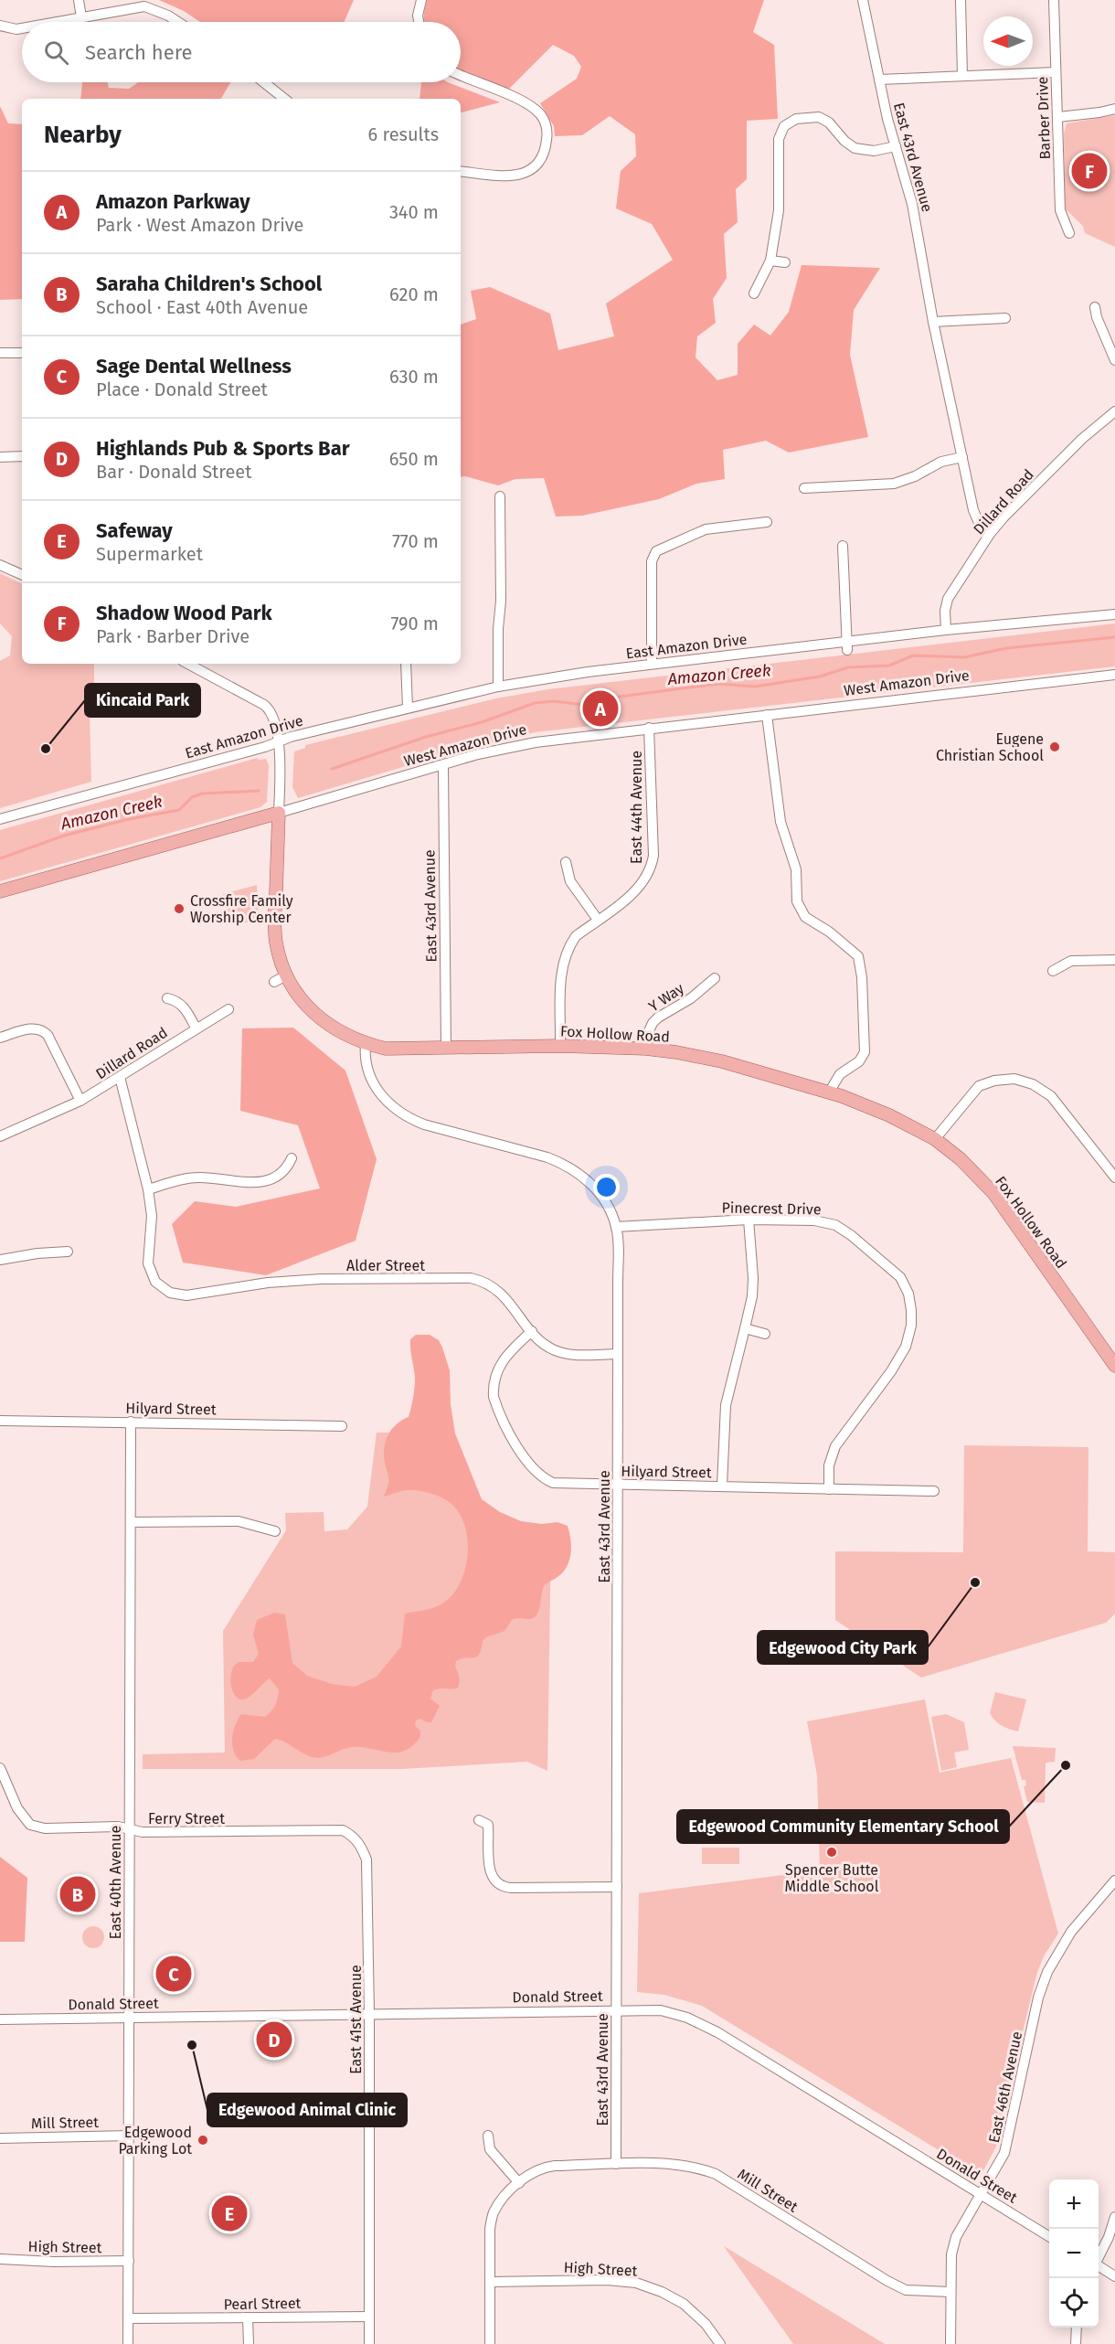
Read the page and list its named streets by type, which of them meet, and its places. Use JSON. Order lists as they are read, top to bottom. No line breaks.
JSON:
{"streets":{"main road":["West Amazon Drive","Fox Hollow Road"],"street":["Barber Drive","East 43rd Avenue","Dillard Road","East Amazon Drive","East 44th Avenue","Y Way","Pinecrest Drive","Alder Street","Hilyard Street","Ferry Street","East 40th Avenue","Donald Street","East 41st Avenue","East 46th Avenue","Mill Street","High Street","Pearl Street"]},"crossings":[["East 43rd Avenue","Dillard Road"],["East 43rd Avenue","West Amazon Drive"],["East 43rd Avenue","Fox Hollow Road"],["East 43rd Avenue","Pinecrest Drive"],["East 43rd Avenue","Alder Street"],["East 43rd Avenue","Hilyard Street"],["East 43rd Avenue","Donald Street"],["East 43rd Avenue","Mill Street"],["Dillard Road","East Amazon Drive"],["East Amazon Drive","Fox Hollow Road"],["West Amazon Drive","East 44th Avenue"],["West Amazon Drive","Fox Hollow Road"],["East 44th Avenue","Fox Hollow Road"],["Y Way","Fox Hollow Road"],["Pinecrest Drive","Hilyard Street"],["Alder Street","Hilyard Street"],["Hilyard Street","East 40th Avenue"],["Ferry Street","East 40th Avenue"],["Ferry Street","East 41st Avenue"],["East 40th Avenue","Donald Street"],["East 40th Avenue","Mill Street"],["East 40th Avenue","High Street"],["East 40th Avenue","Pearl Street"],["Donald Street","East 41st Avenue"],["Donald Street","East 46th Avenue"],["East 41st Avenue","Pearl Street"],["East 46th Avenue","Mill Street"],["Mill Street","High Street"]],"water":["Amazon Creek"],"places":["Eugene Christian School","Kincaid Park","Crossfire Family Worship Center","Edgewood City Park","Edgewood Community Elementary School","Spencer Butte Middle School","Edgewood Animal Clinic","Edgewood Parking Lot"],"north":"left","page":{"search":"Search here","heading":["Nearby","6 results"],"pins":["F","A","B","C","D","E"],"list":[{"mark":"A","name":"Amazon Parkway","note":"Park · West Amazon Drive","value":"340 m"},{"mark":"B","name":"Saraha Children's School","note":"School · East 40th Avenue","value":"620 m"},{"mark":"C","name":"Sage Dental Wellness","note":"Place · Donald Street","value":"630 m"},{"mark":"D","name":"Highlands Pub & Sports Bar","note":"Bar · Donald Street","value":"650 m"},{"mark":"E","name":"Safeway","note":"Supermarket","value":"770 m"},{"mark":"F","name":"Shadow Wood Park","note":"Park · Barber Drive","value":"790 m"}],"map_buttons":["+","−"]}}
